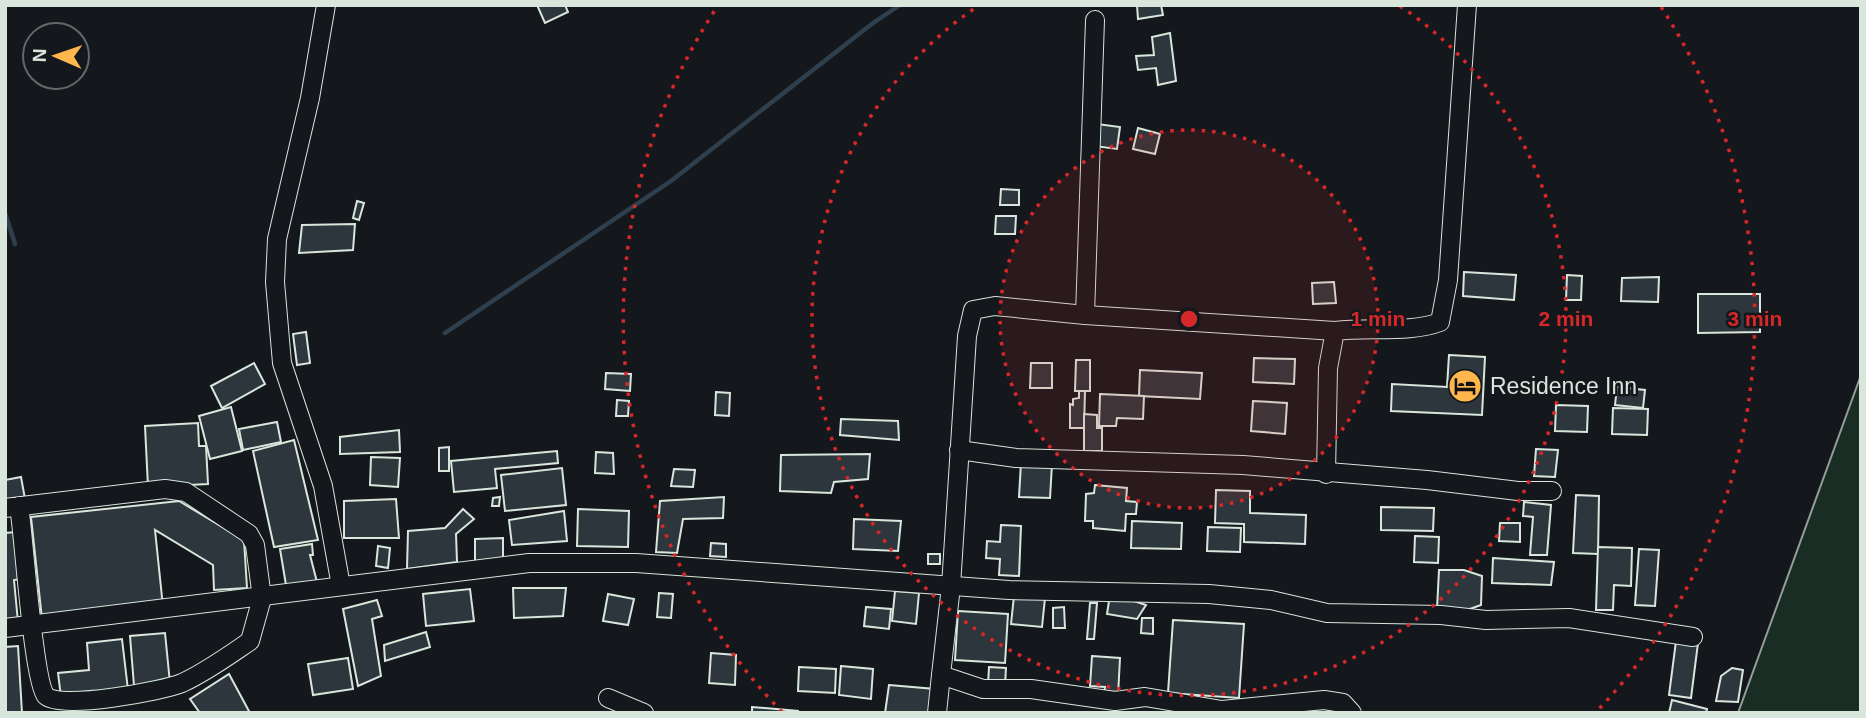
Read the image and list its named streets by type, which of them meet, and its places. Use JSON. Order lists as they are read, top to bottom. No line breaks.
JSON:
{"places":{"hotel":["Residence Inn"]},"north":"left","rings":["1 min","2 min","3 min"]}
